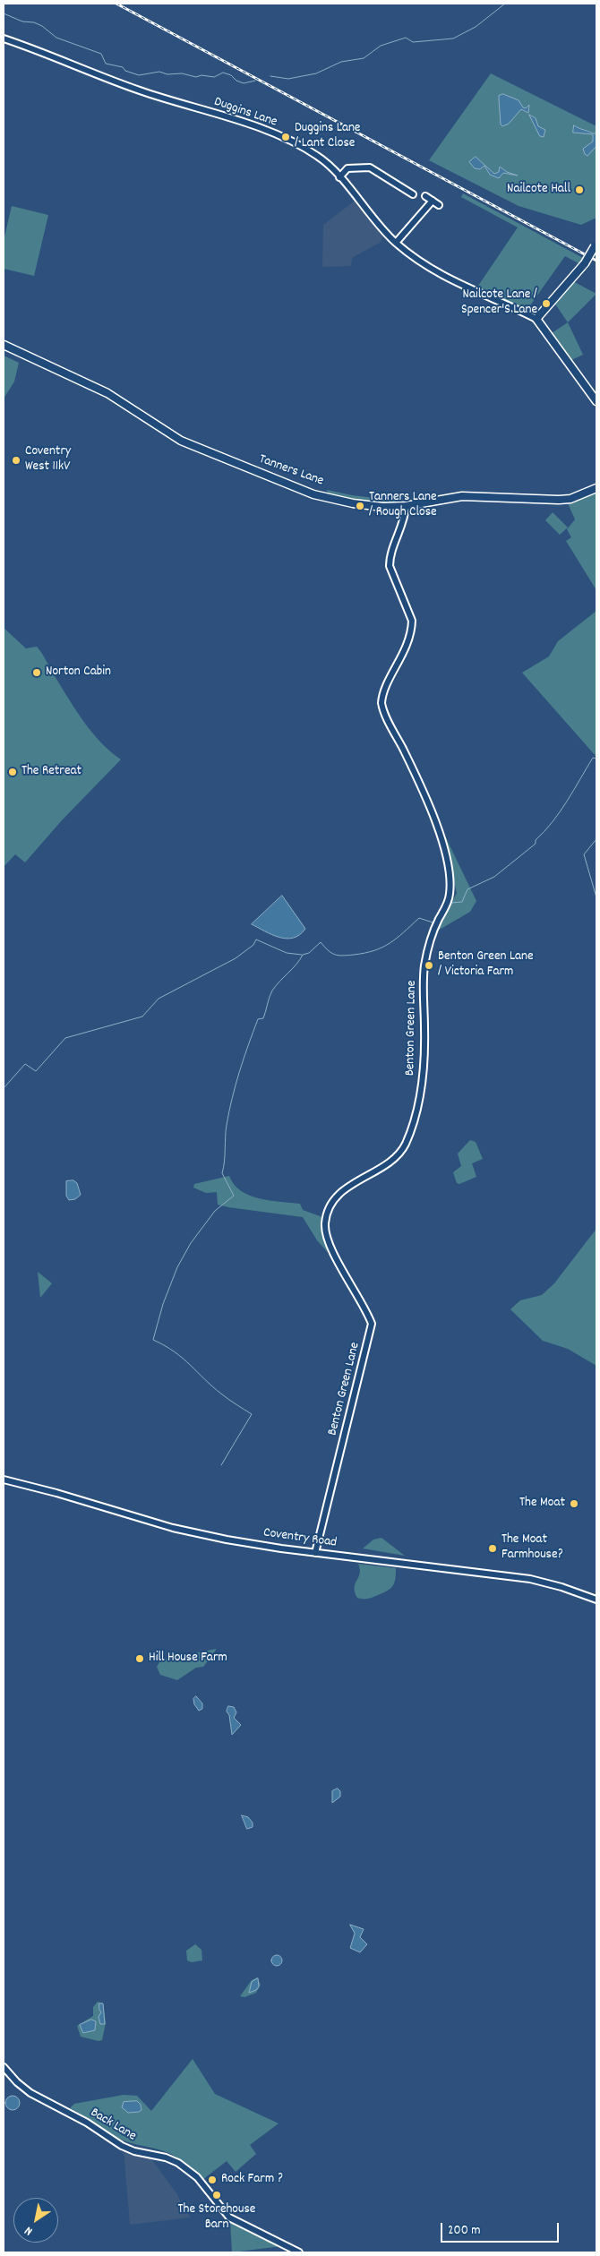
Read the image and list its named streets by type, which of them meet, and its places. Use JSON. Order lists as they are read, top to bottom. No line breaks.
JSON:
{"streets":{"main road":["Tanners Lane"],"street":["Duggins Lane","Benton Green Lane","Coventry Road","Back Lane"]},"crossings":[["Tanners Lane","Benton Green Lane"],["Benton Green Lane","Coventry Road"]],"places":["Duggins Lane / Lant Close","Nailcote Hall","Nailcote Lane / Spencer'S Lane","Coventry West 11kV","Tanners Lane / Rough Close","Norton Cabin","The Retreat","Benton Green Lane / Victoria Farm","The Moat","The Moat Farmhouse?","Hill House Farm","Rock Farm ?","The Storehouse Barn"],"scale_bar":"200 m","north":"bottom left"}
